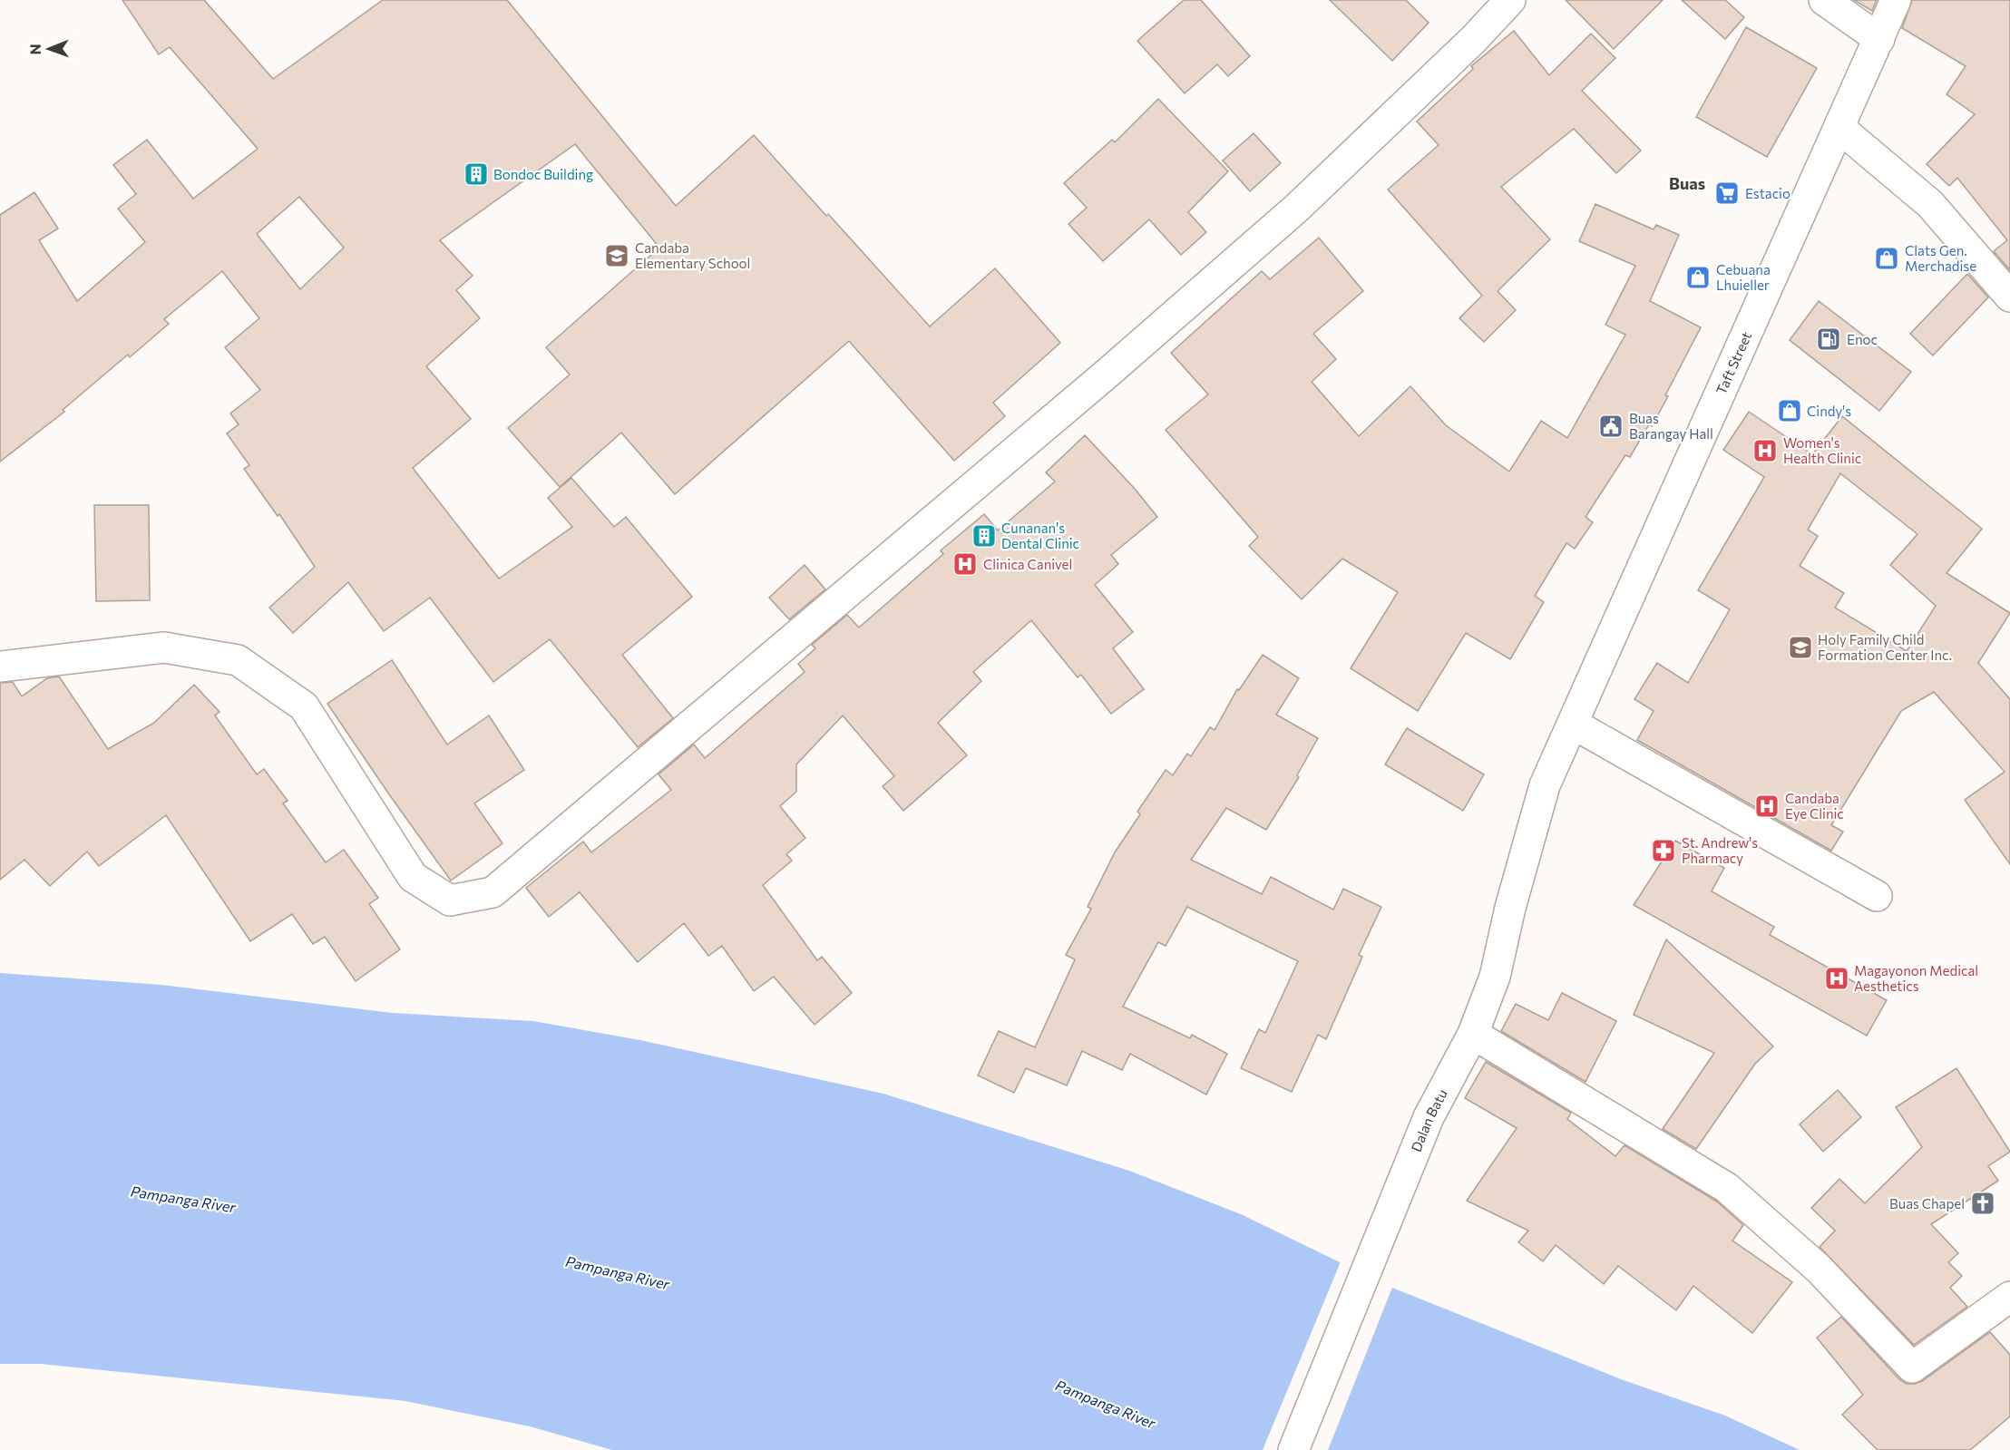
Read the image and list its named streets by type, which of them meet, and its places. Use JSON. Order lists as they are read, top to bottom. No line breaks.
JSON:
{"streets":{"street":["Taft Street","Dalan Batu"]},"crossings":[["Taft Street","Dalan Batu"]],"districts":["Buas"],"water":["Pampanga River"],"places":{"building":["Bondoc Building","Cunanan's Dental Clinic"],"supermarket":["Estacio"],"school or university":["Candaba Elementary School","Holy Family Child Formation Center Inc."],"shop":["Clats Gen. Merchadise","Cebuana Lhuieller","Cindy's"],"fuel station":["Enoc"],"public building":["Buas Barangay Hall"],"hospital":["Women's Health Clinic","Clinica Canivel","Candaba Eye Clinic","Magayonon Medical Aesthetics"],"pharmacy":["St. Andrew's Pharmacy"],"church":["Buas Chapel"]},"north":"left"}
